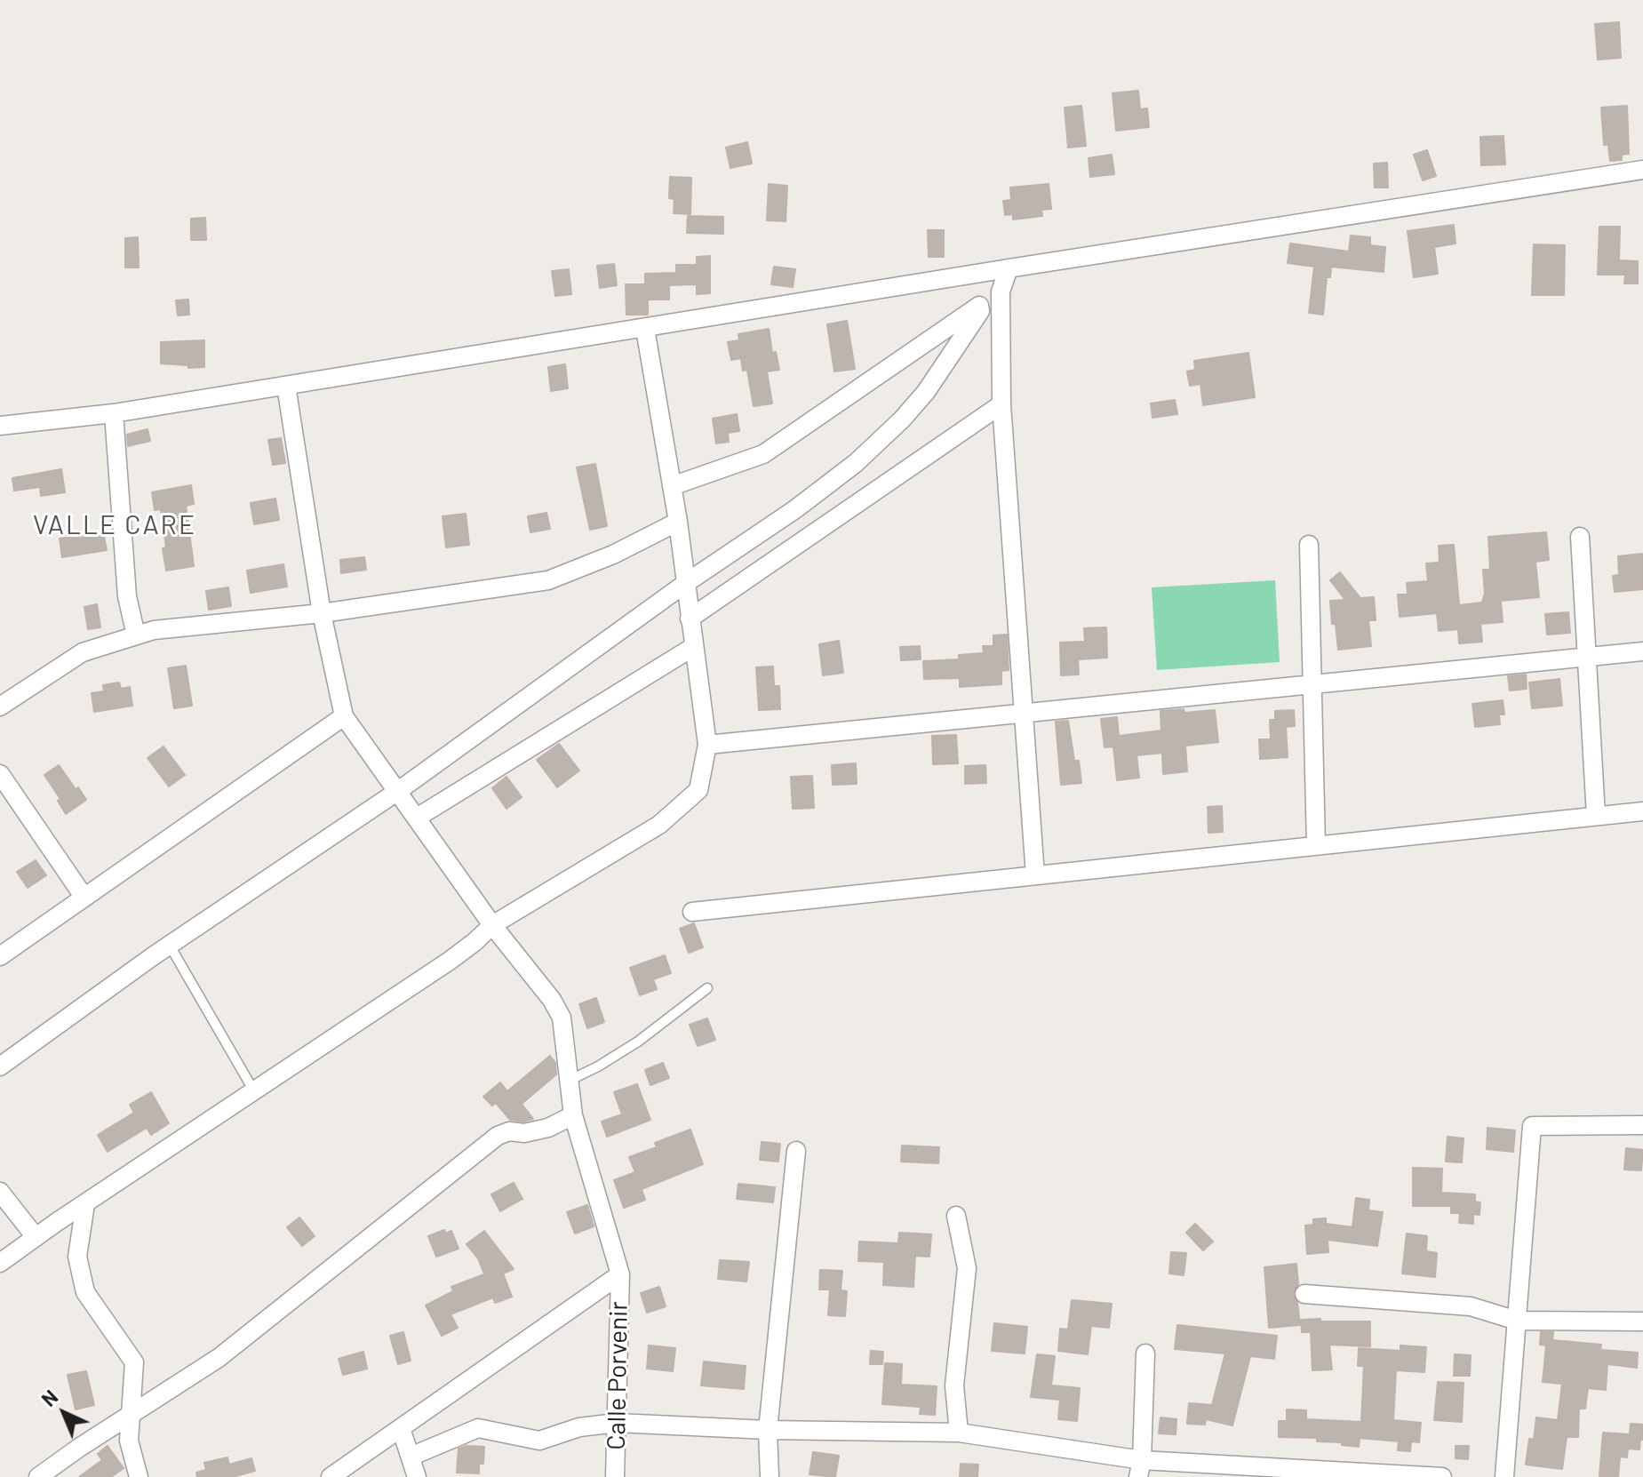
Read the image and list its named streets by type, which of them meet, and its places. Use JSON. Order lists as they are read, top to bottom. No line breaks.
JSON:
{"streets":{"street":["Calle Porvenir"]},"districts":["VALLE CARE"],"north":"top left"}
